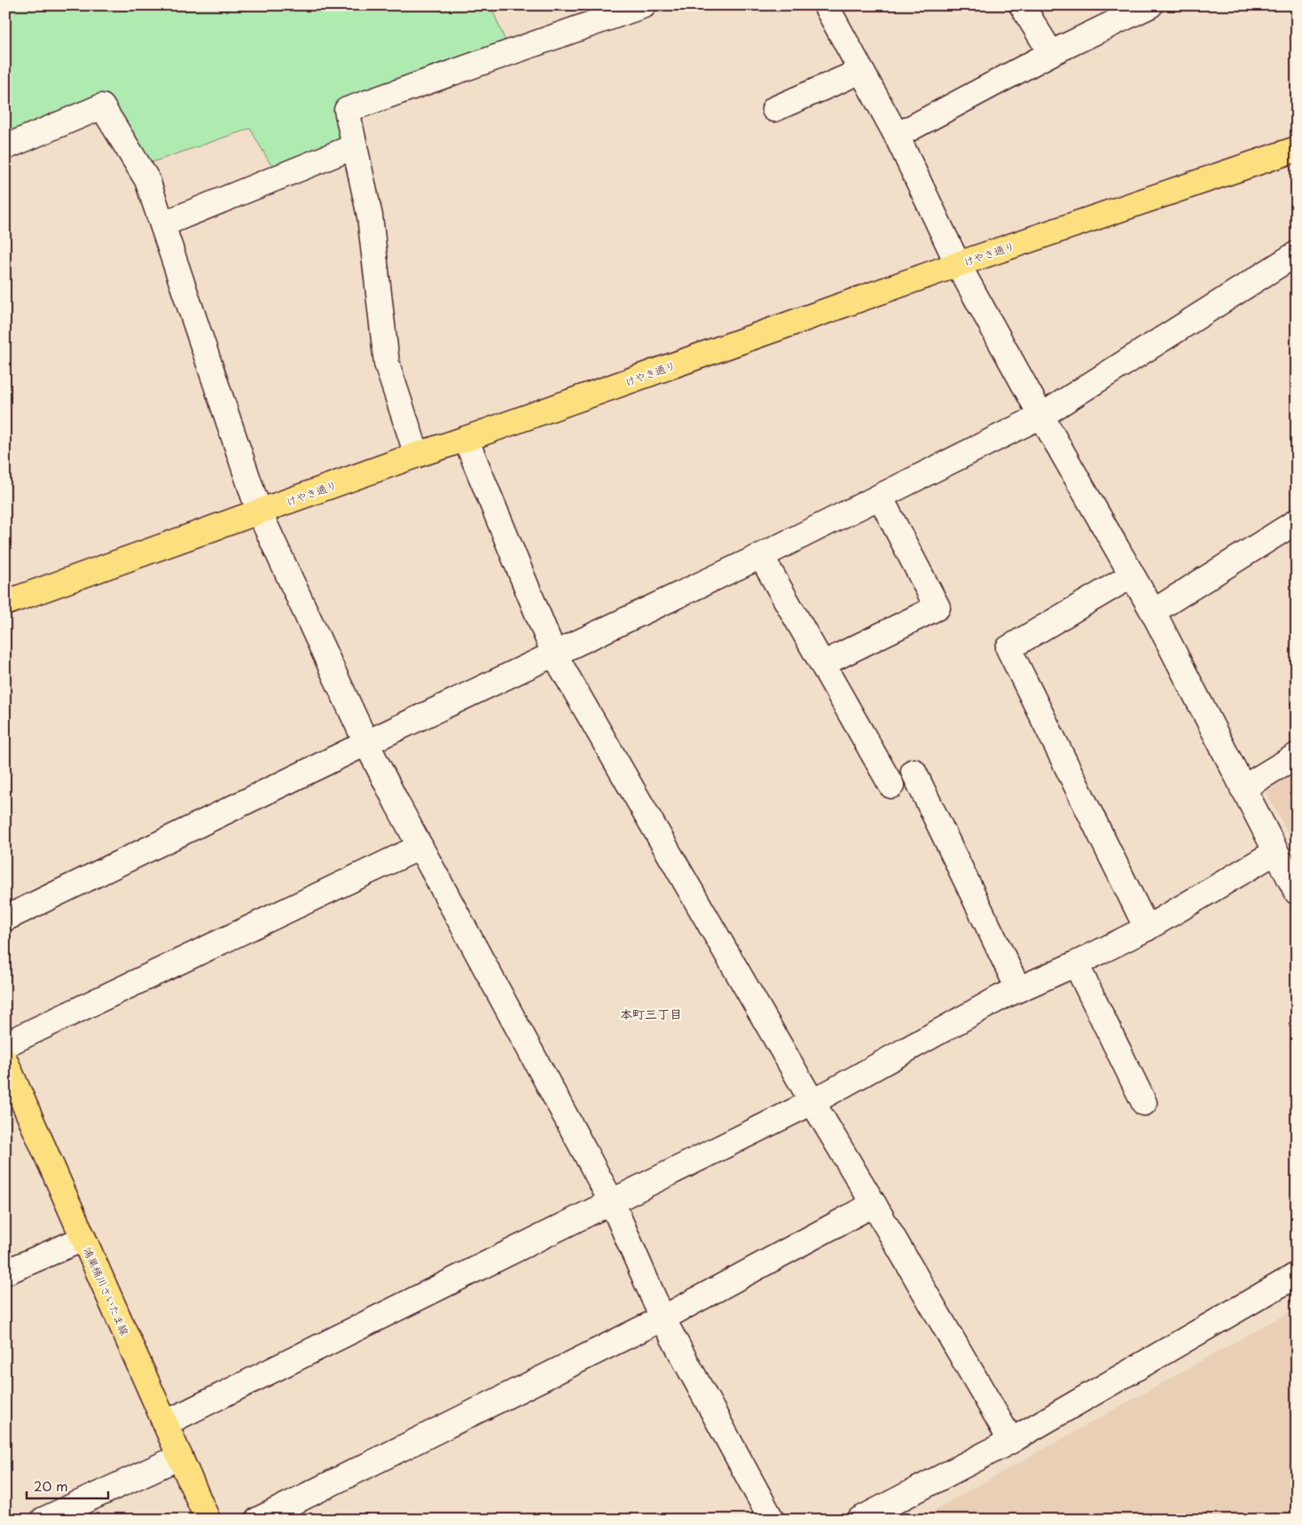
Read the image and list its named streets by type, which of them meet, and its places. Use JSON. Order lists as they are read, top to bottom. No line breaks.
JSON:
{"streets":{"main road":["けやき通り","鴻巣桶川さいたま線"]},"districts":["本町三丁目"],"scale_bar":"20 m"}
